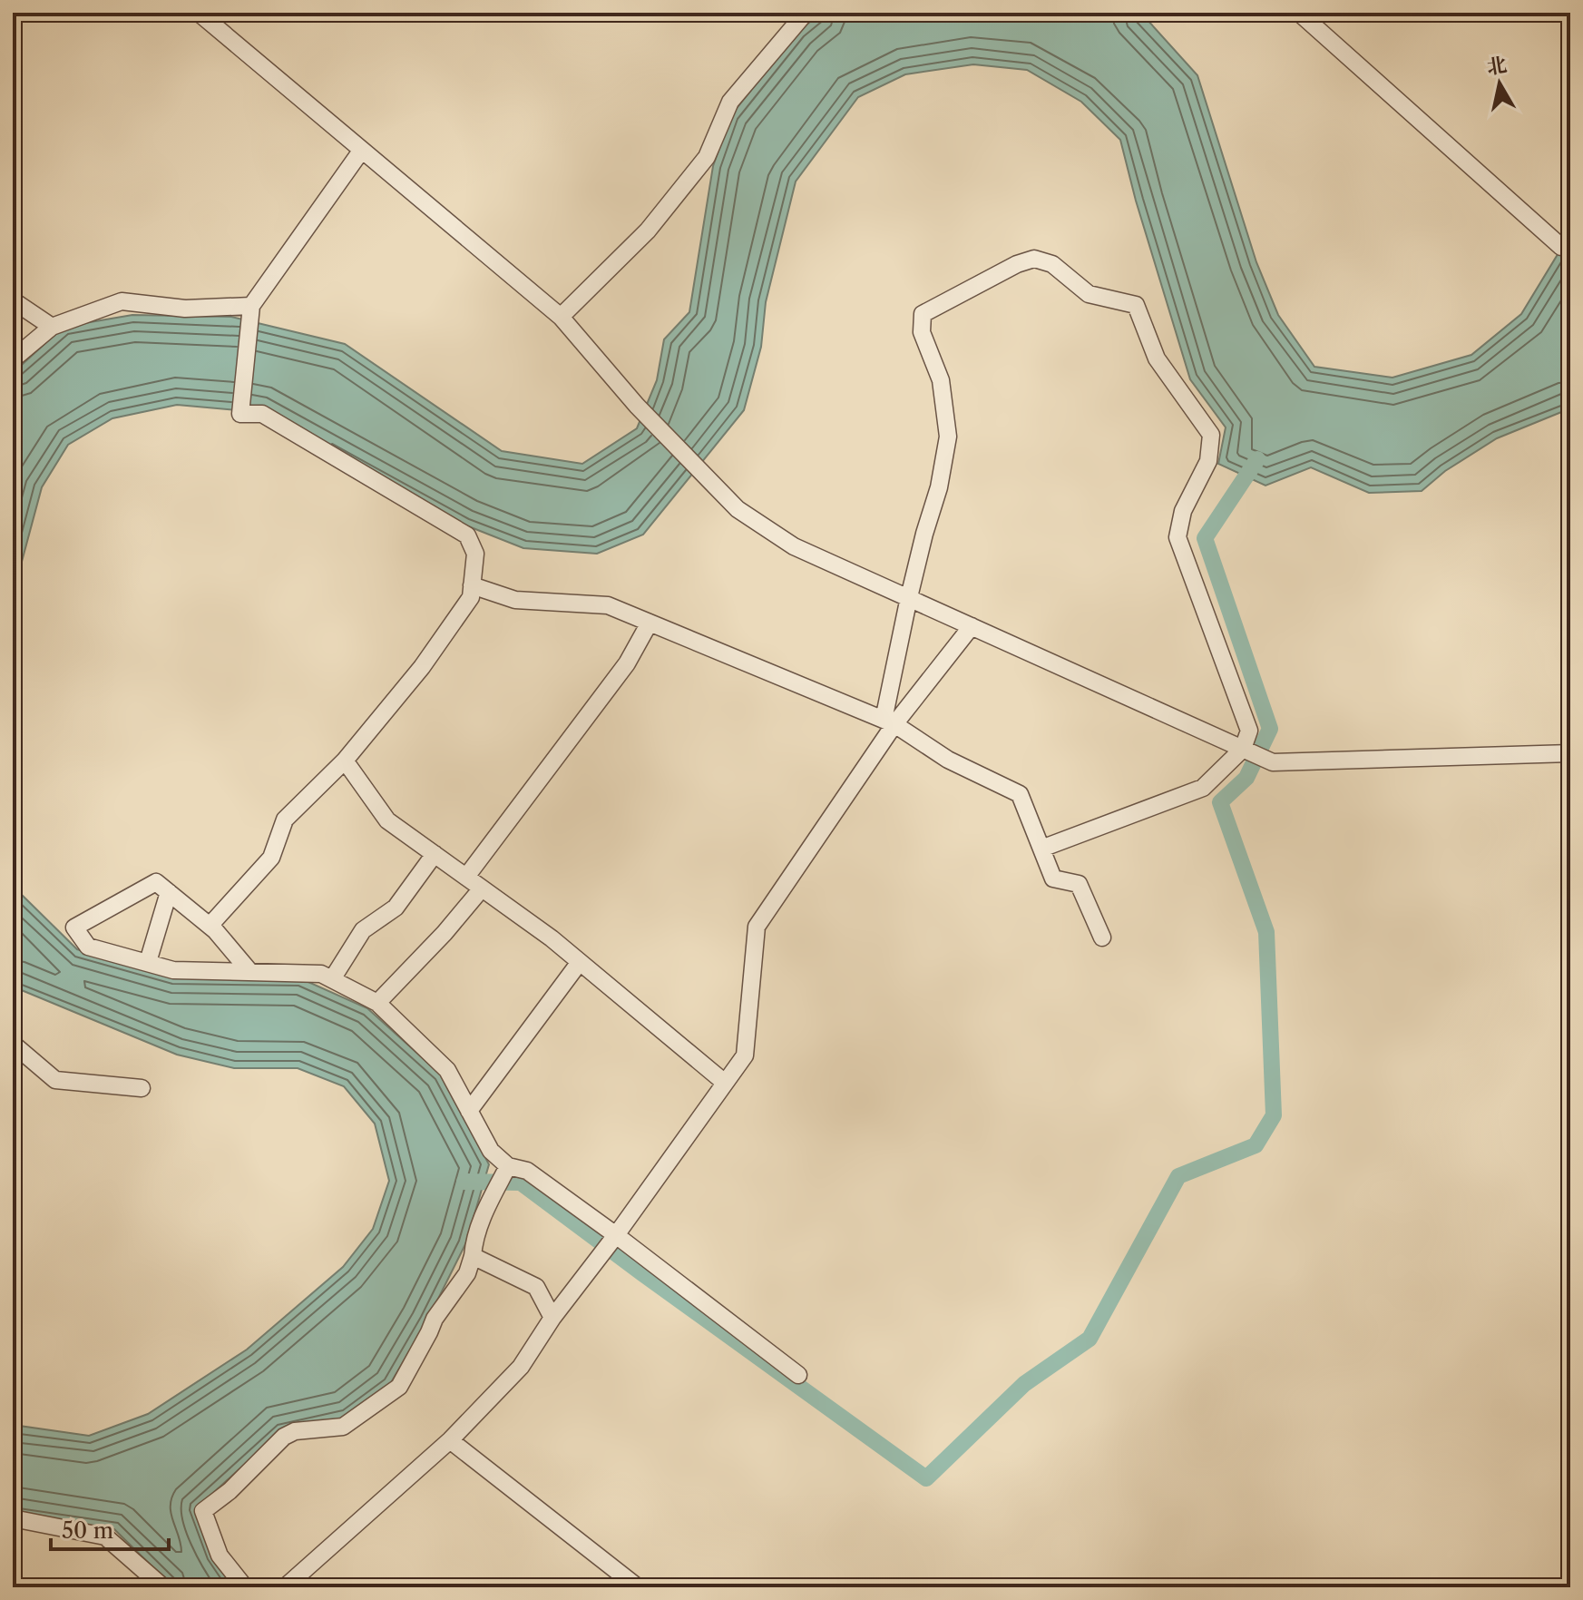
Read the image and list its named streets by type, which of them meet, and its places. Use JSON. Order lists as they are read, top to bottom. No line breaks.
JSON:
{"scale_bar":"50 m","north":"top"}
